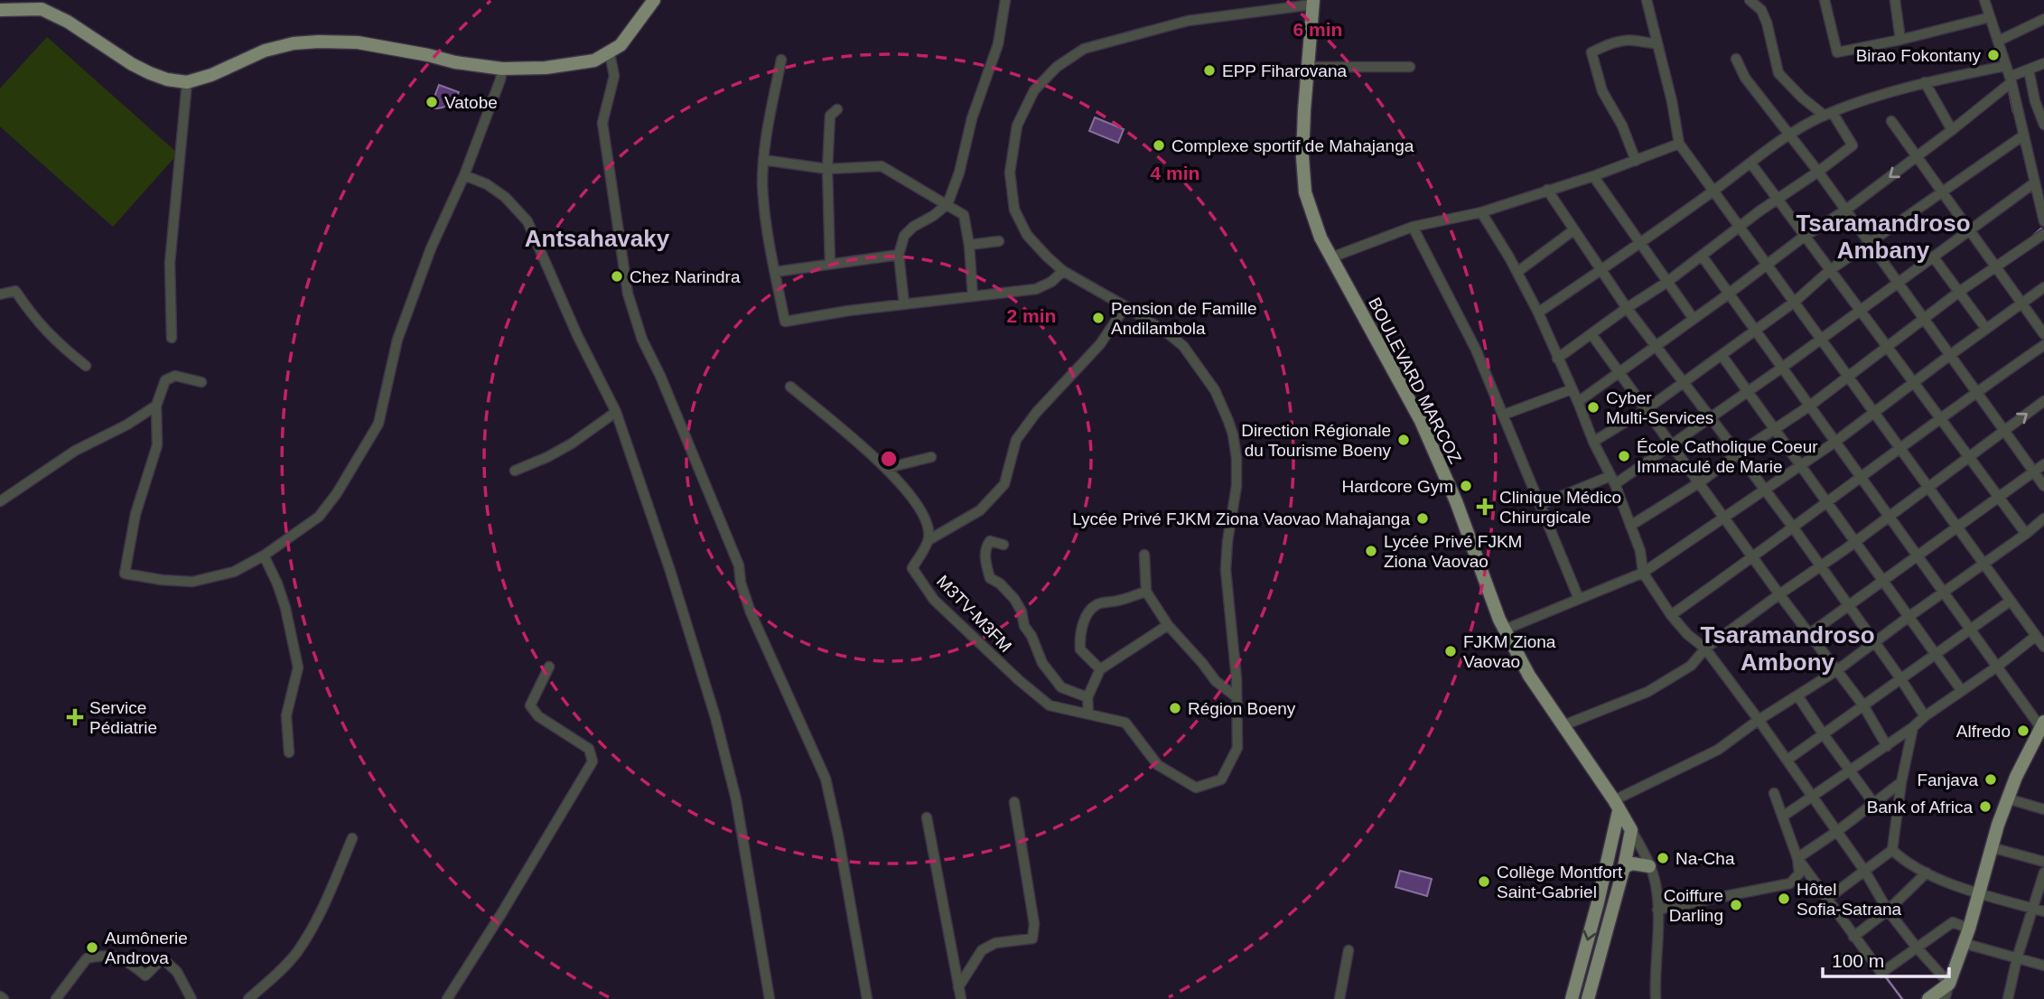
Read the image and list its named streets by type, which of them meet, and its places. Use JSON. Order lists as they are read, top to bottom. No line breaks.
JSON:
{"streets":{"main road":["BOULEVARD MARCOZ"],"street":["M3TV-M3FM"]},"districts":["Tsaramandroso Ambany","Antsahavaky","Tsaramandroso Ambony"],"places":{"other":["Birao Fokontany","EPP Fiharovana","Vatobe","Complexe sportif de Mahajanga","Chez Narindra","Pension de Famille Andilambola","Cyber Multi-Services","Direction Régionale du Tourisme Boeny","École Catholique Coeur Immaculé de Marie","Hardcore Gym","Lycée Privé FJKM Ziona Vaovao Mahajanga","Lycée Privé FJKM Ziona Vaovao","FJKM Ziona Vaovao","Région Boeny","Alfredo","Fanjava","Bank of Africa","Na-Cha","Collège Montfort Saint-Gabriel","Hôtel Sofia-Satrana","Coiffure Darling","Aumônerie Androva"],"health":["Clinique Médico Chirurgicale","Service Pédiatrie"]},"scale_bar":"100 m","rings":["6 min","4 min","2 min"]}
